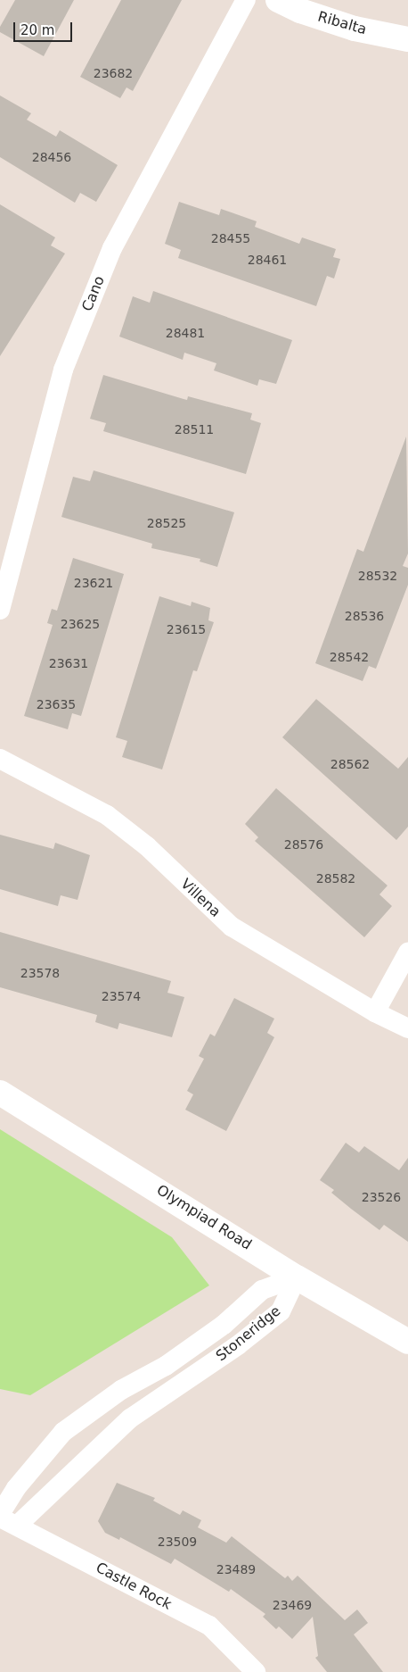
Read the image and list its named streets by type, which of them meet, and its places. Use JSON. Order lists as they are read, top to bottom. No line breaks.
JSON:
{"streets":{"main road":["Ribalta","Olympiad Road"],"street":["Cano","Villena","Stoneridge","Castle Rock"]},"crossings":[["Olympiad Road","Stoneridge"],["Stoneridge","Castle Rock"]],"house_numbers":["23682","28456","28455","28461","28481","28511","28525","28532","23621","28536","23625","23615","28542","23631","23635","28562","28576","28582","23578","23574","23526","23509","23489","23469"],"scale_bar":"20 m"}
